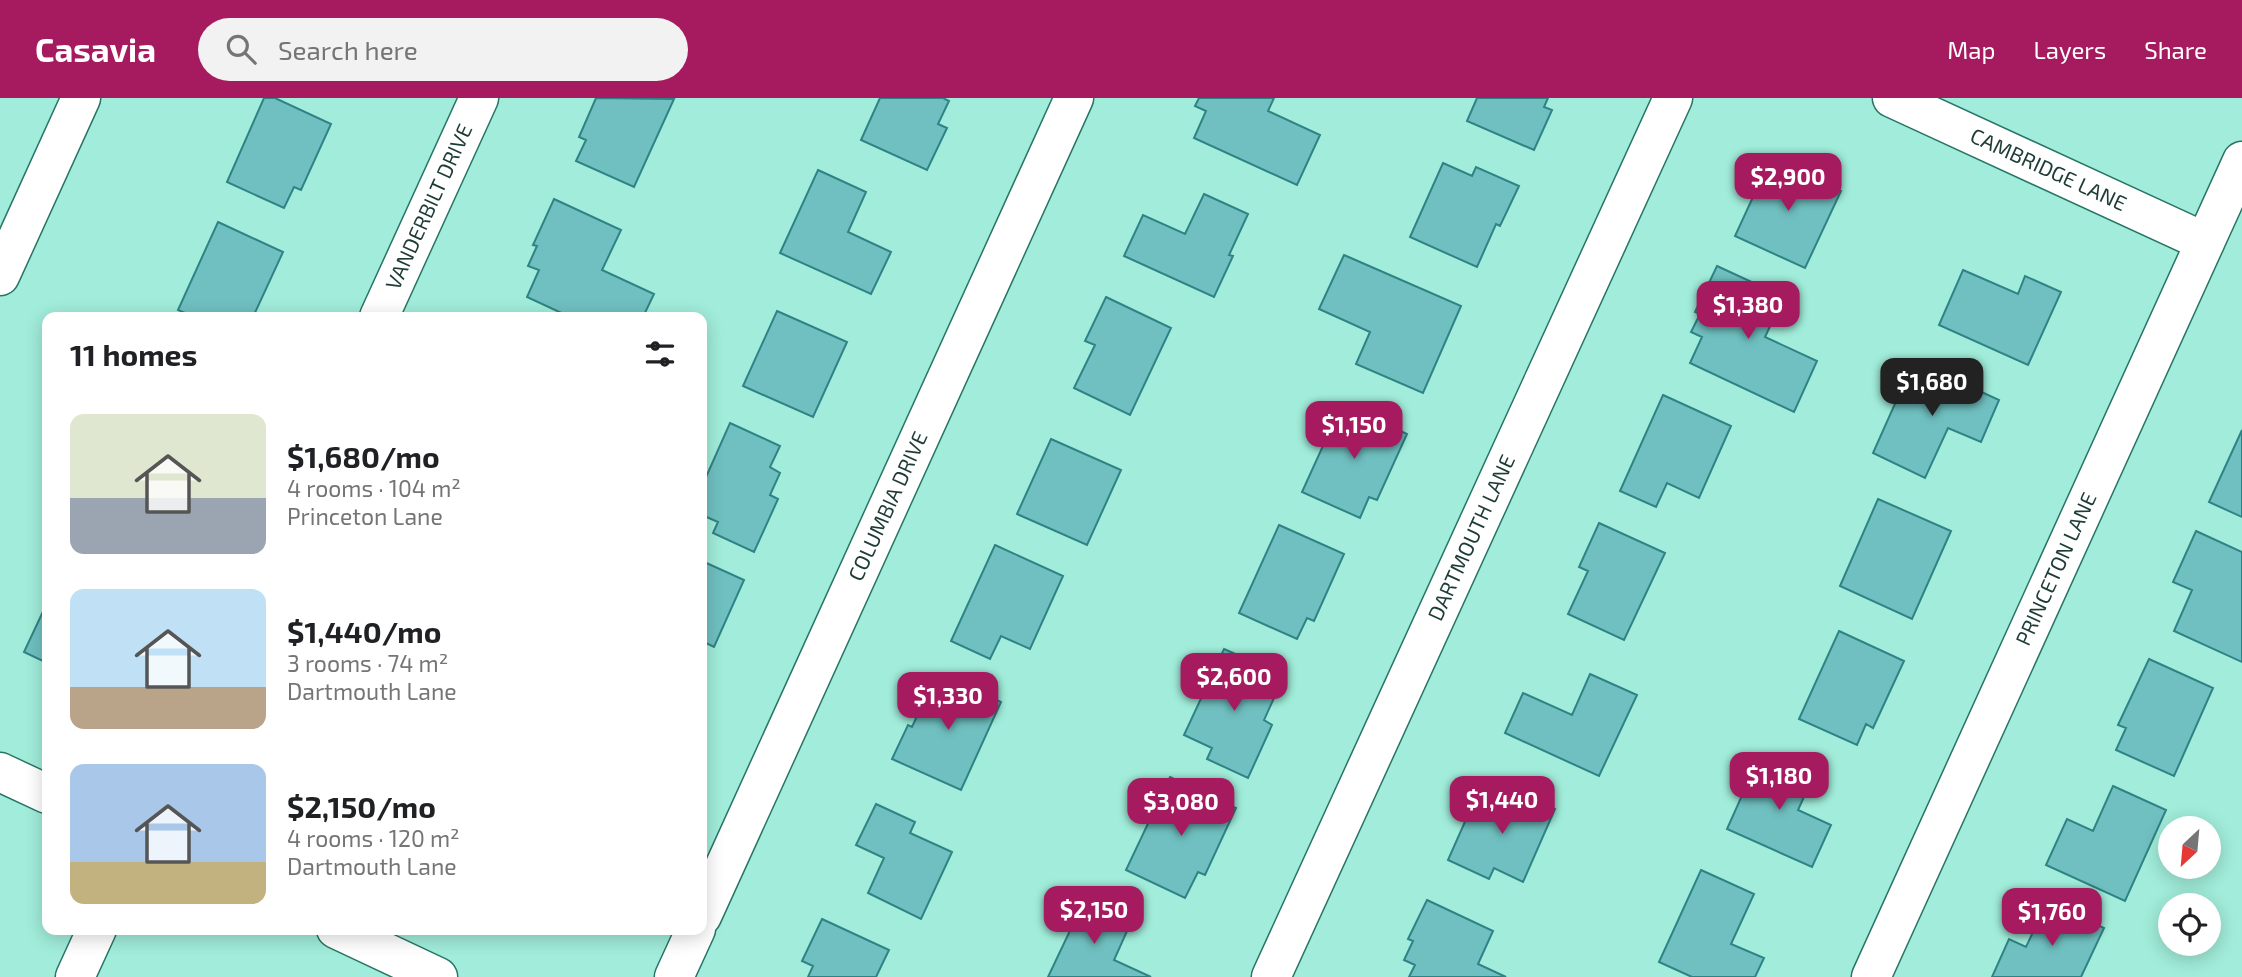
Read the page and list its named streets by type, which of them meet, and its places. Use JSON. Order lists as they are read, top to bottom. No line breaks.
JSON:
{"streets":{"street":["CAMBRIDGE LANE","VANDERBILT DRIVE","COLUMBIA DRIVE","DARTMOUTH LANE","PRINCETON LANE"]},"crossings":[["CAMBRIDGE LANE","PRINCETON LANE"]],"north":"bottom left","page":{"header":"Casavia","search":"Search here","nav":["Map","Layers","Share"],"price":["$2,900","$1,380","$1,680","$1,150","$2,600","$1,330","$1,180","$1,440","$3,080","$2,150","$1,760"],"heading":"11 homes","list":[{"name":"$1,680/mo","note":"4 rooms · 104 m² · Princeton Lane"},{"name":"$1,440/mo","note":"3 rooms · 74 m² · Dartmouth Lane"},{"name":"$2,150/mo","note":"4 rooms · 120 m² · Dartmouth Lane"}]}}
